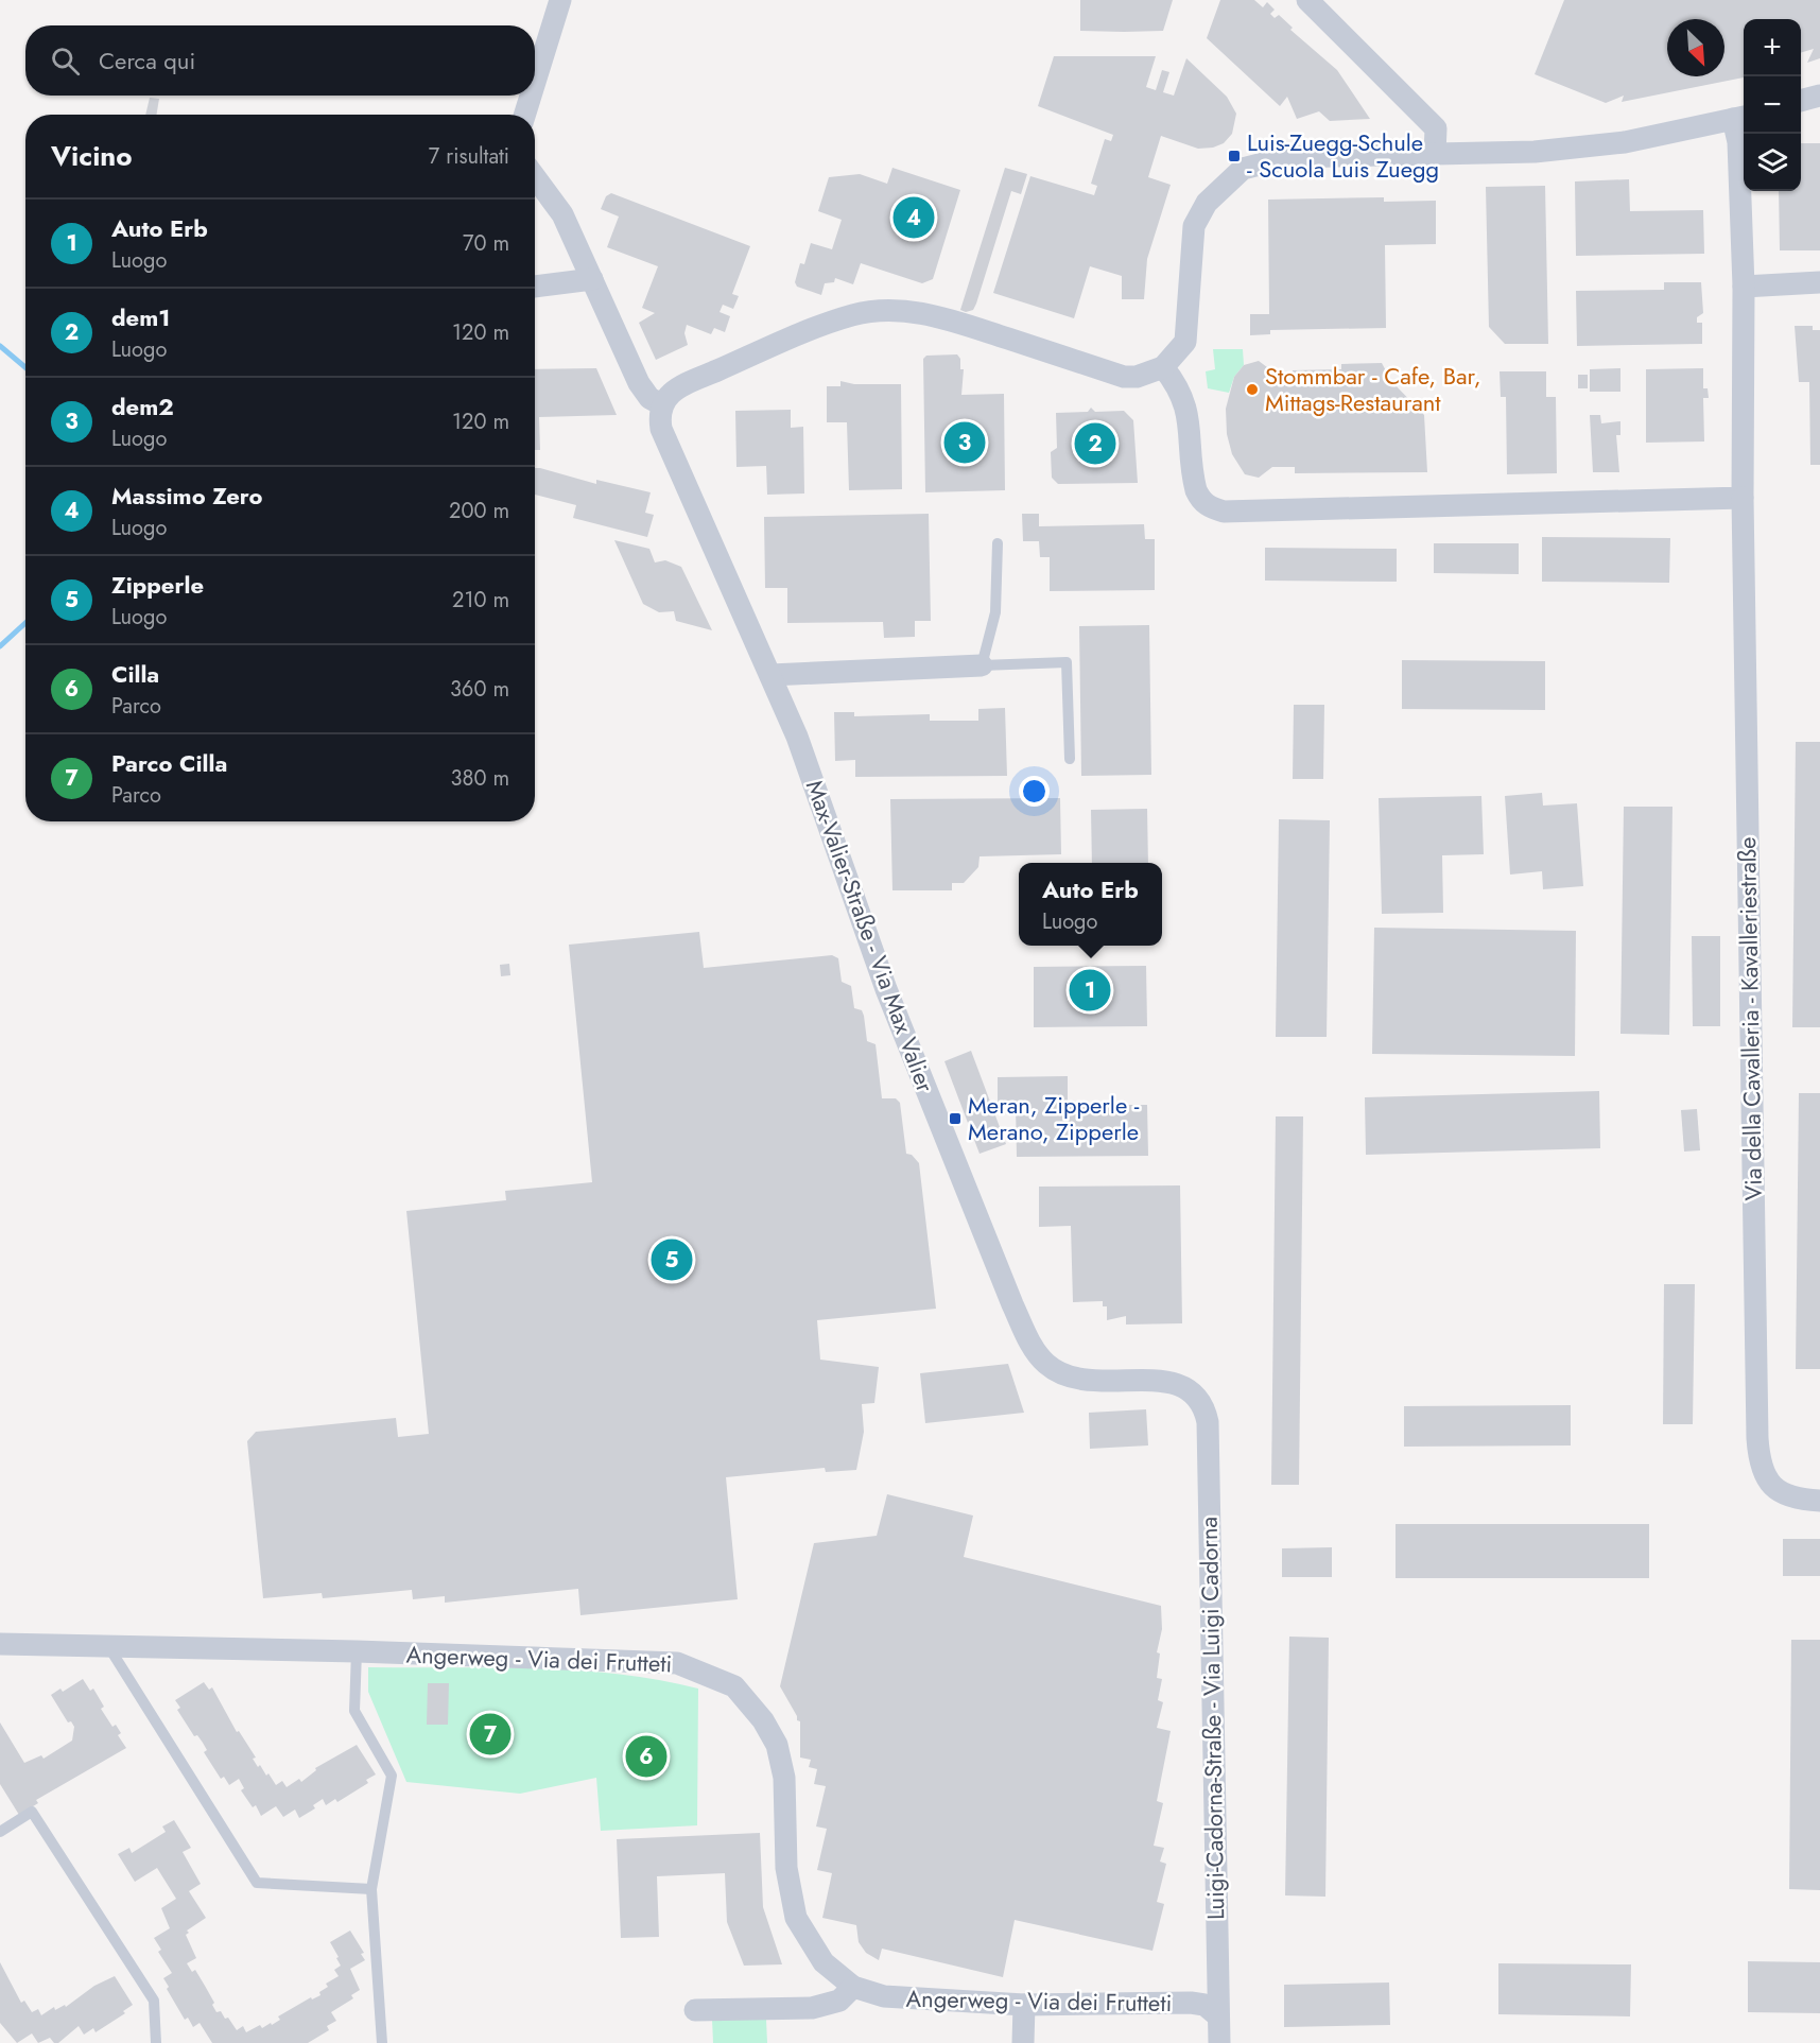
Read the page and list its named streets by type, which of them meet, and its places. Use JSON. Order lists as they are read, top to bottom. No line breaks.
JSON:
{"streets":{"street":["Max-Valier-Straße - Via Max Valier","Via della Cavalleria - Kavalleriestraße","Angerweg - Via dei Frutteti","Luigi-Cadorna-Straße - Via Luigi Cadorna"]},"crossings":[["Max-Valier-Straße - Via Max Valier","Luigi-Cadorna-Straße - Via Luigi Cadorna"],["Angerweg - Via dei Frutteti","Luigi-Cadorna-Straße - Via Luigi Cadorna"]],"places":{"transit":["Luis-Zuegg-Schule - Scuola Luis Zuegg","Meran, Zipperle - Merano, Zipperle"],"other":["Stommbar - Cafe, Bar, Mittags-Restaurant"]},"north":"bottom right","page":{"map_buttons":["+","−"],"search":"Cerca qui","heading":["Vicino","7 risultati"],"pins":["4","3","2","1","5","7","6"],"list":[{"mark":"1","name":"Auto Erb","note":"Luogo","value":"70 m"},{"mark":"2","name":"dem1","note":"Luogo","value":"120 m"},{"mark":"3","name":"dem2","note":"Luogo","value":"120 m"},{"mark":"4","name":"Massimo Zero","note":"Luogo","value":"200 m"},{"mark":"5","name":"Zipperle","note":"Luogo","value":"210 m"},{"mark":"6","name":"Cilla","note":"Parco","value":"360 m"},{"mark":"7","name":"Parco Cilla","note":"Parco","value":"380 m"}],"popup":["Auto Erb","Luogo"]}}
